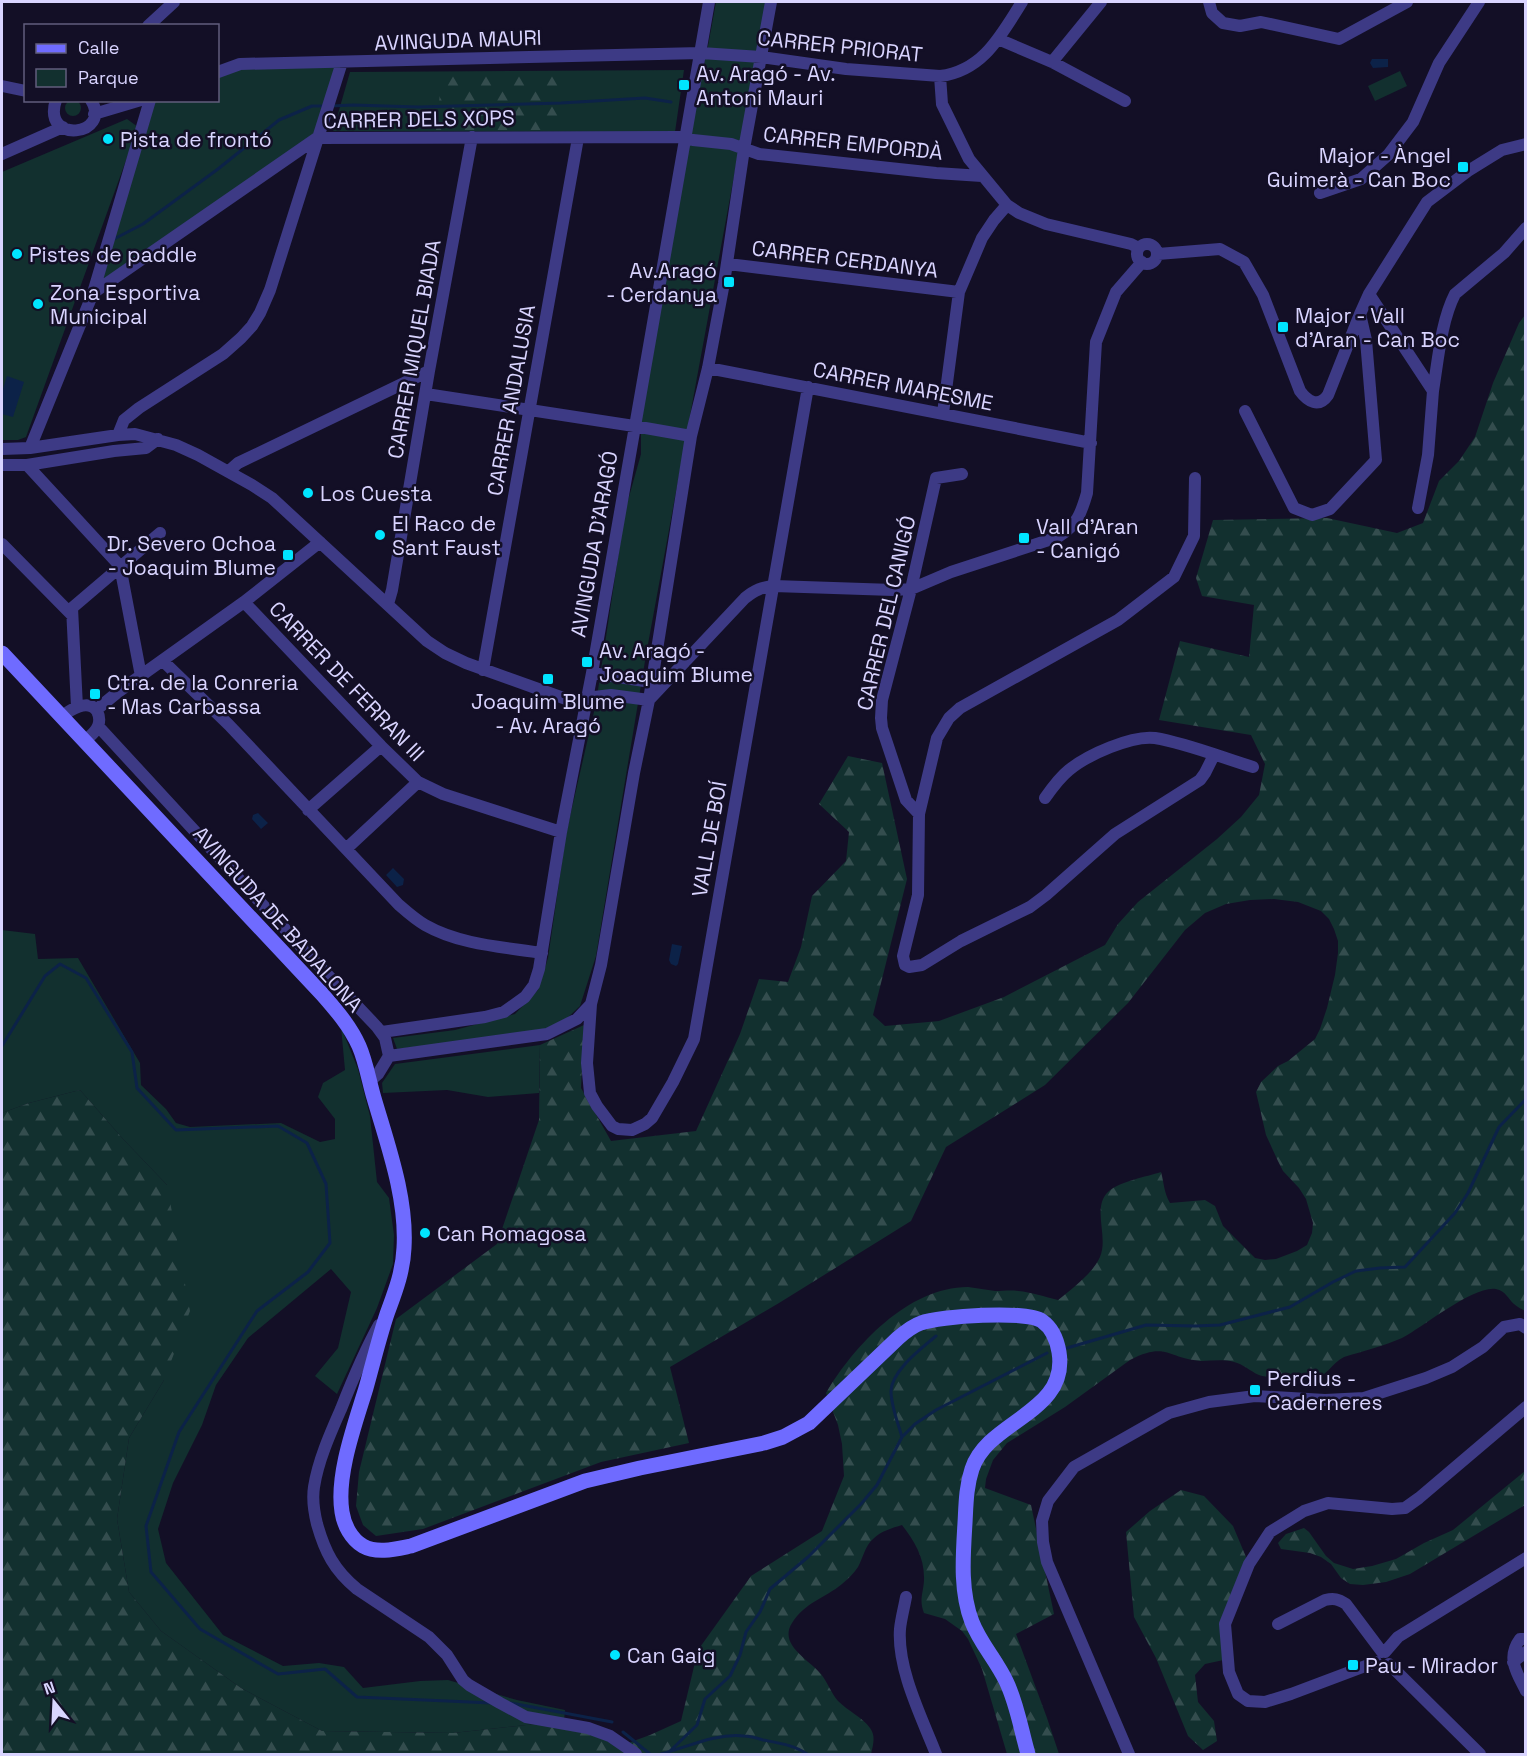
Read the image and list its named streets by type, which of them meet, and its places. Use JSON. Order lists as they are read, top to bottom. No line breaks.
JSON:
{"streets":{"street":["AVINGUDA MAURI","CARRER PRIORAT","CARRER DELS XOPS","CARRER EMPORDÀ","CARRER CERDANYA","CARRER MIQUEL BIADA","CARRER MARESME","CARRER ANDALUSIA","AVINGUDA D'ARAGÓ","CARRER DEL CANIGÓ","CARRER DE FERRAN III","VALL DE BOÍ","AVINGUDA DE BADALONA"]},"crossings":[["AVINGUDA MAURI","CARRER PRIORAT"],["AVINGUDA MAURI","AVINGUDA D'ARAGÓ"],["CARRER PRIORAT","AVINGUDA D'ARAGÓ"],["CARRER DELS XOPS","CARRER EMPORDÀ"],["CARRER DELS XOPS","CARRER MIQUEL BIADA"],["CARRER DELS XOPS","CARRER ANDALUSIA"],["CARRER DELS XOPS","AVINGUDA D'ARAGÓ"],["CARRER EMPORDÀ","AVINGUDA D'ARAGÓ"],["CARRER MARESME","VALL DE BOÍ"],["AVINGUDA D'ARAGÓ","CARRER DE FERRAN III"]],"places":{"transit":["Av. Aragó - Av. Antoni Mauri","Major - Àngel Guimerà - Can Boc","Av.Aragó - Cerdanya","Major - Vall d'Aran - Can Boc","Vall d'Aran - Canigó","Dr. Severo Ochoa - Joaquim Blume","Av. Aragó - Joaquim Blume","Joaquim Blume - Av. Aragó","Ctra. de la Conreria - Mas Carbassa","Perdius - Caderneres","Pau - Mirador"],"other":["Pista de frontó","Pistes de paddle","Zona Esportiva Municipal","Los Cuesta","El Raco de Sant Faust","Can Romagosa","Can Gaig"]},"legend":["Calle","Parque"],"north":"top"}
